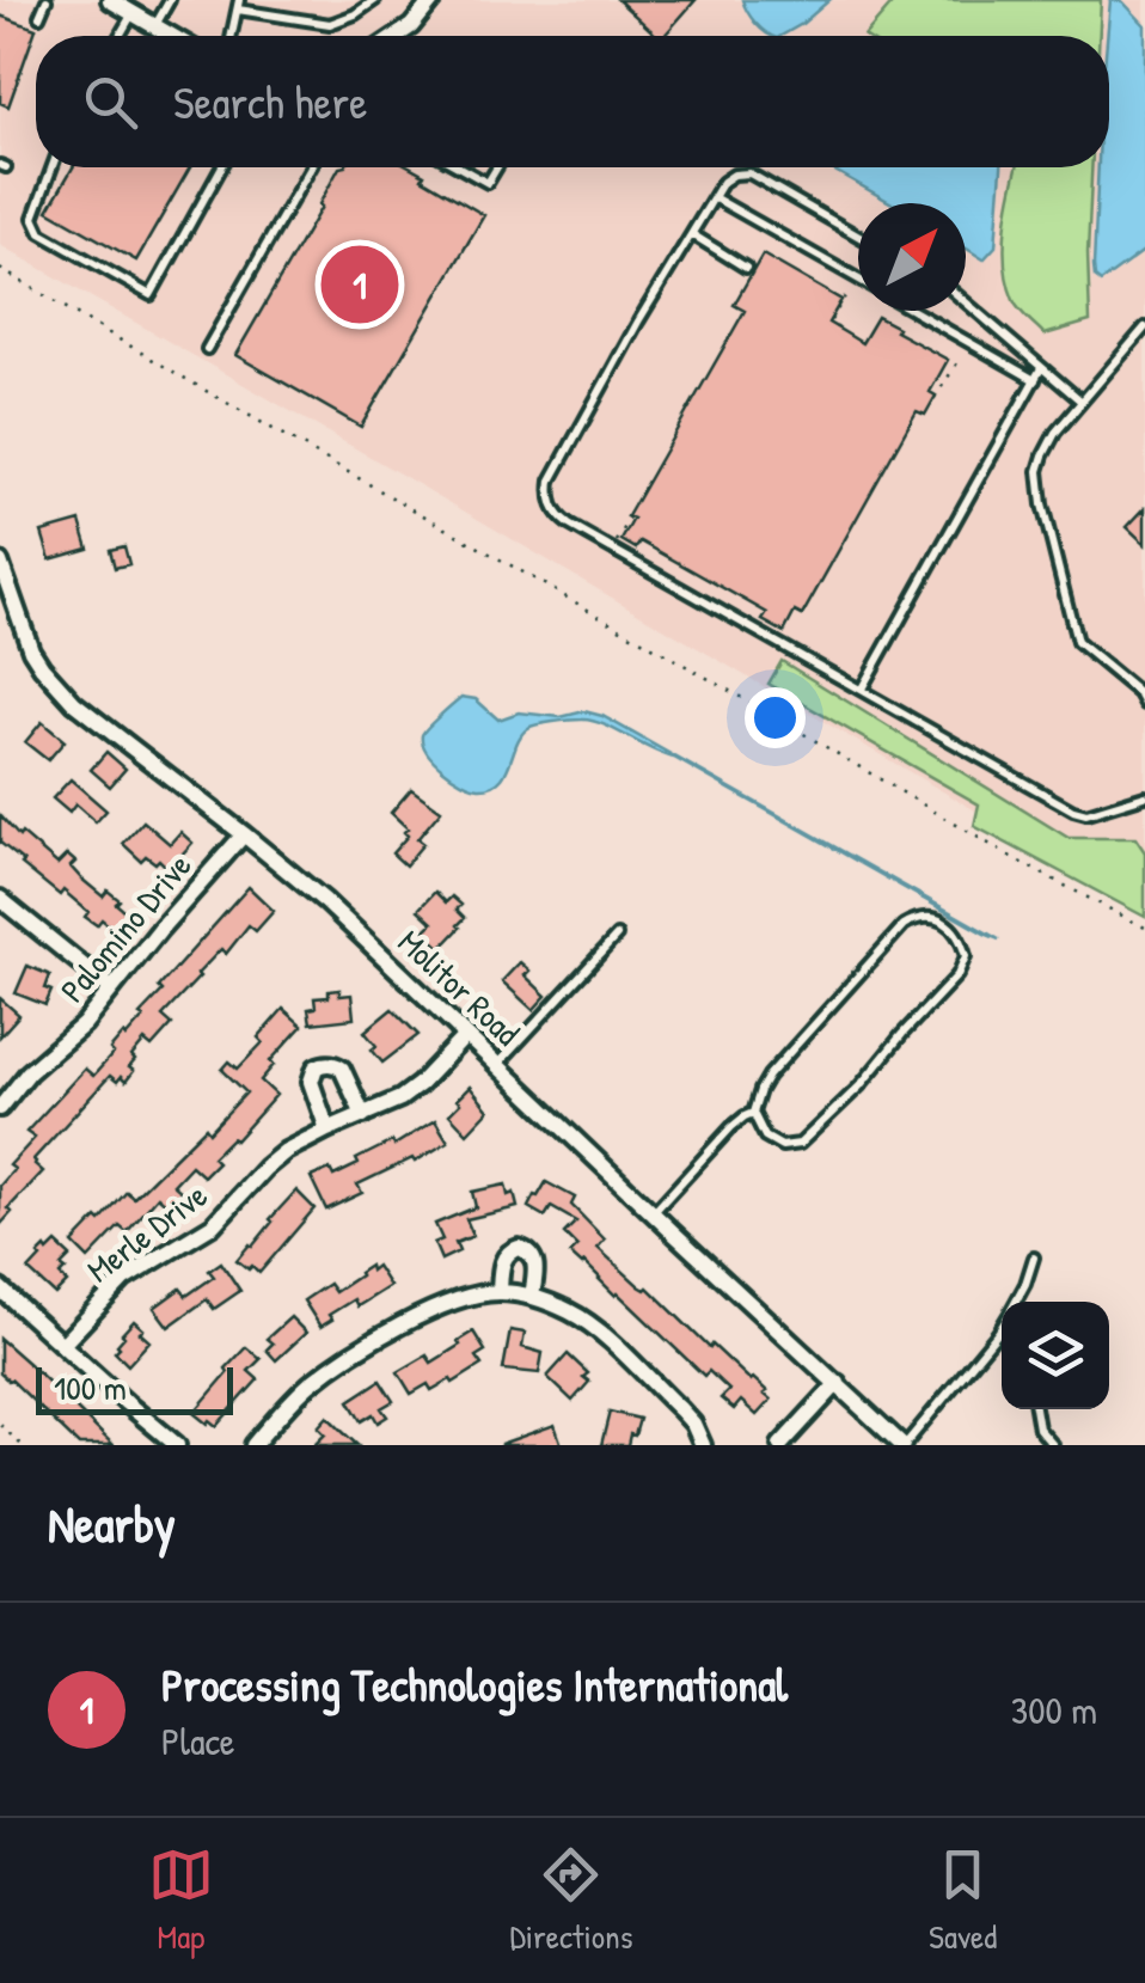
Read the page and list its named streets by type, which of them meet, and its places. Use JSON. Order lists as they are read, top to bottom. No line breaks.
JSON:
{"streets":{"street":["Palomino Drive","Molitor Road","Merle Drive"]},"crossings":[["Palomino Drive","Molitor Road"],["Molitor Road","Merle Drive"]],"scale_bar":"100 m","north":"top right","page":{"search":"Search here","pins":"1","scale":"100 m","heading":"Nearby","list":[{"mark":"1","name":"Processing Technologies International","note":"Place","value":"300 m"}],"nav":["Map","Directions","Saved"]}}
